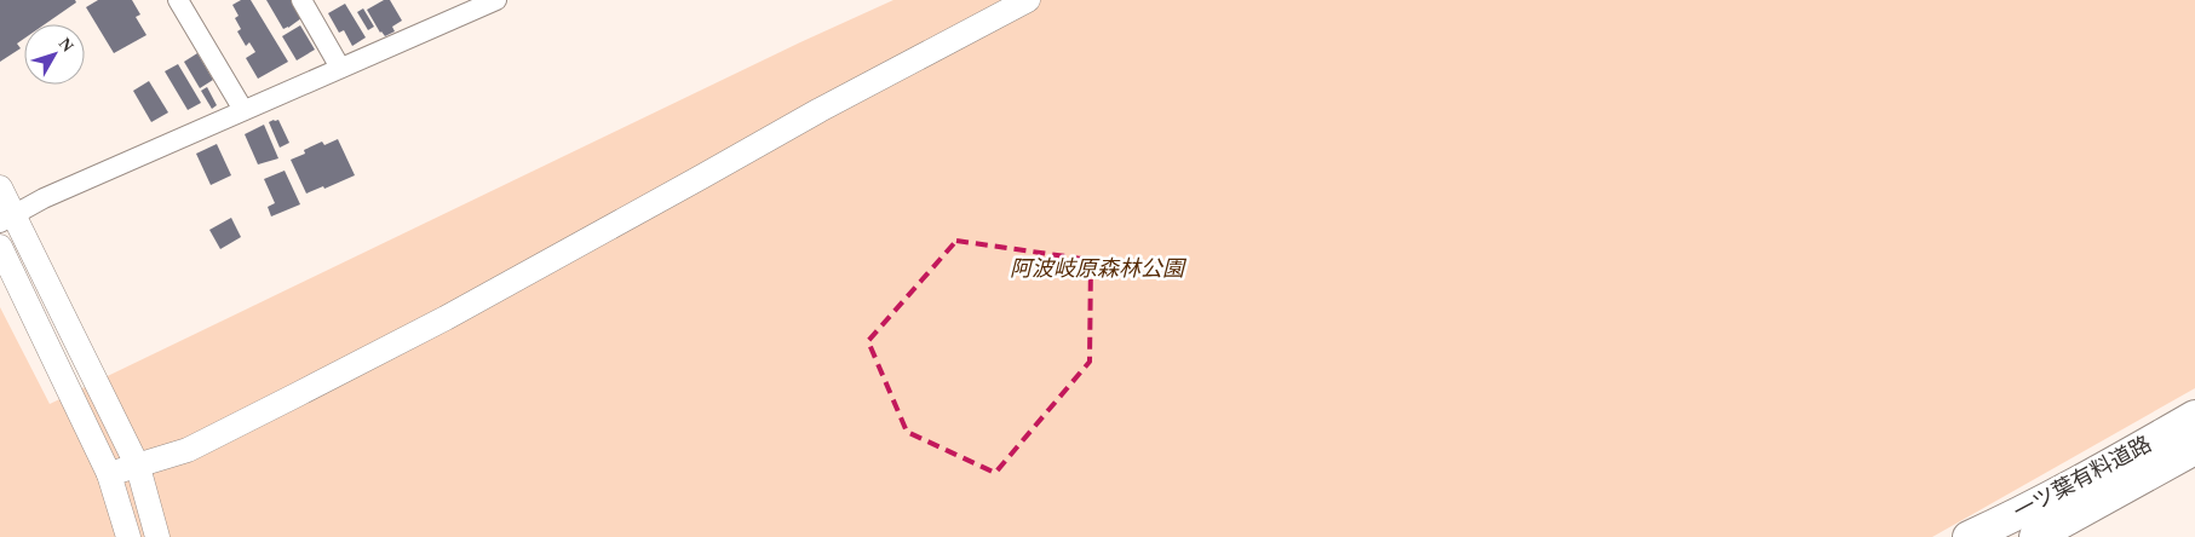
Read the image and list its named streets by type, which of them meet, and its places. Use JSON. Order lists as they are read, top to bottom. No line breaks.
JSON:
{"streets":{"main road":["一ツ葉有料道路"]},"parks":["阿波岐原森林公園"],"north":"top right"}
